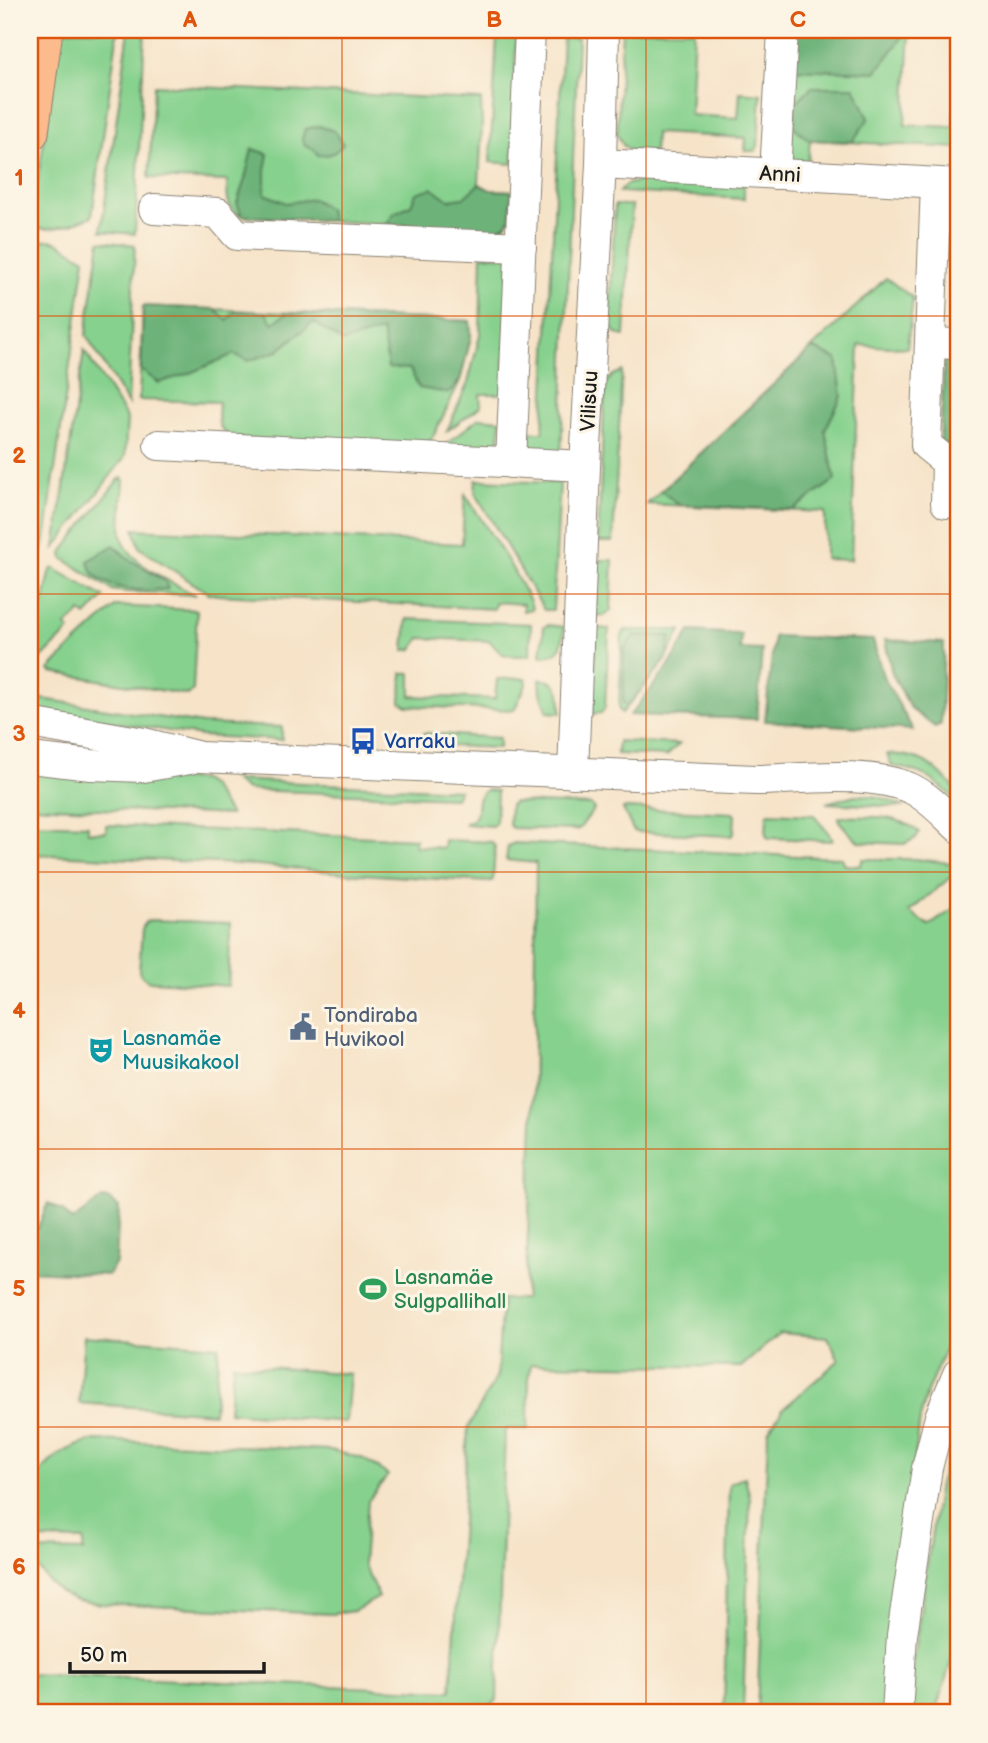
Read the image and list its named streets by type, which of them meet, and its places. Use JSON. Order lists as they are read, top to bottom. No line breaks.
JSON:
{"streets":{"street":["Anni","Vilisuu"]},"crossings":[["Anni","Vilisuu"]],"places":{"bus stop":["Varraku"],"public building":["Tondiraba Huvikool"],"theatre":["Lasnamäe Muusikakool"],"sports":["Lasnamäe Sulgpallihall"]},"scale_bar":"50 m","grid":{"columns":["A","B","C"],"rows":["1","2","3","4","5","6"]}}
